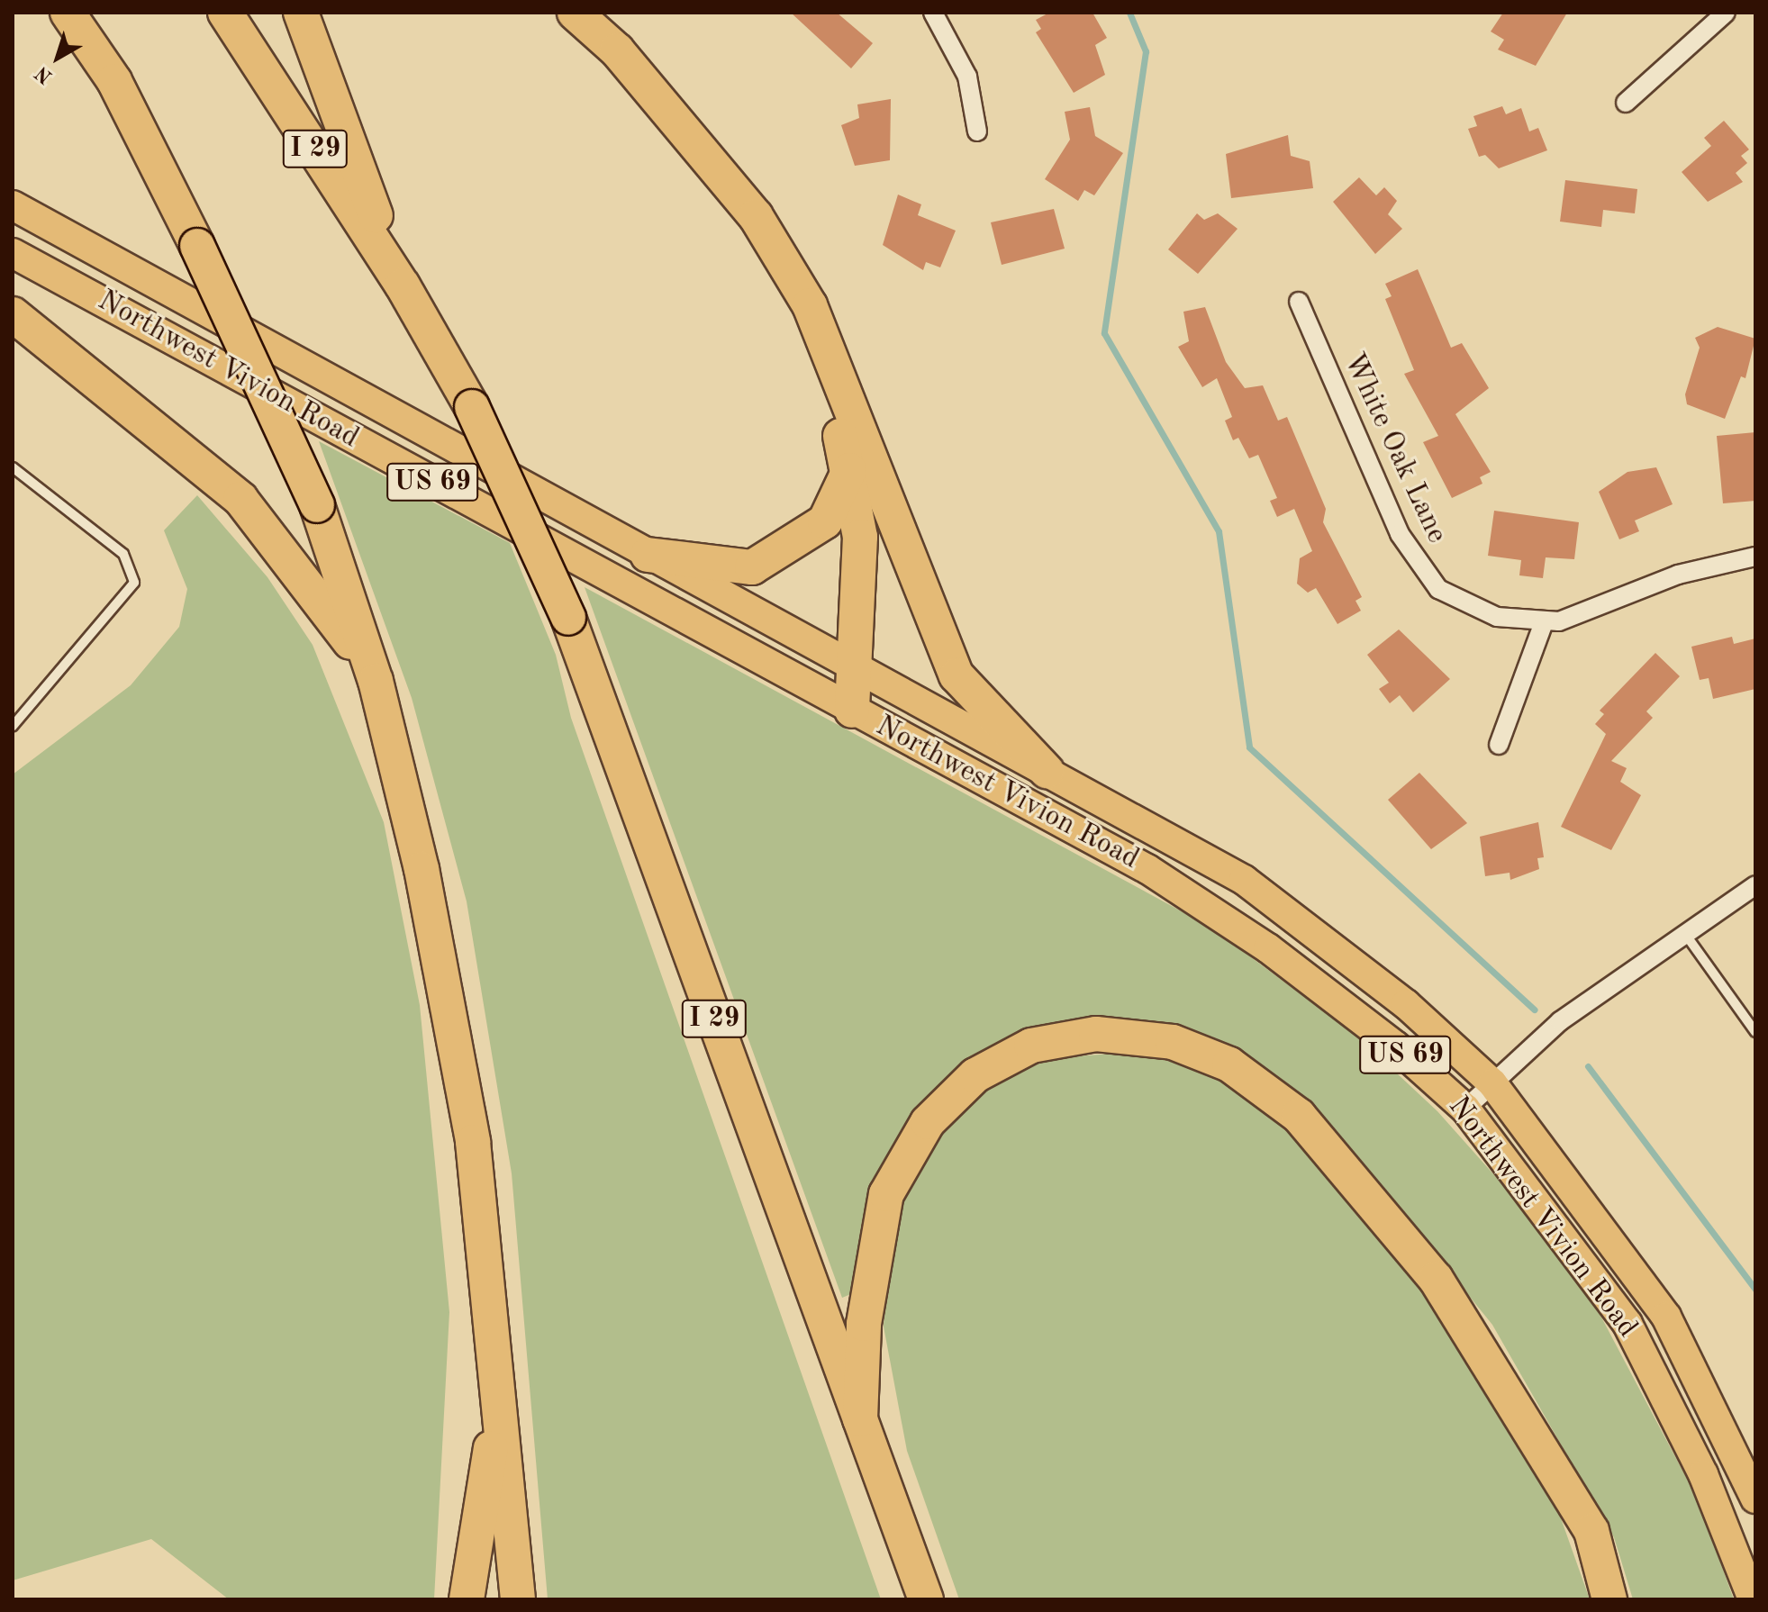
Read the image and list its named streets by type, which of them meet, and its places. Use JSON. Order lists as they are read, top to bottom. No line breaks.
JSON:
{"streets":{"highway":["I 29"],"main road":["Northwest Vivion Road","US 69"],"street":["White Oak Lane"]},"north":"bottom left"}
